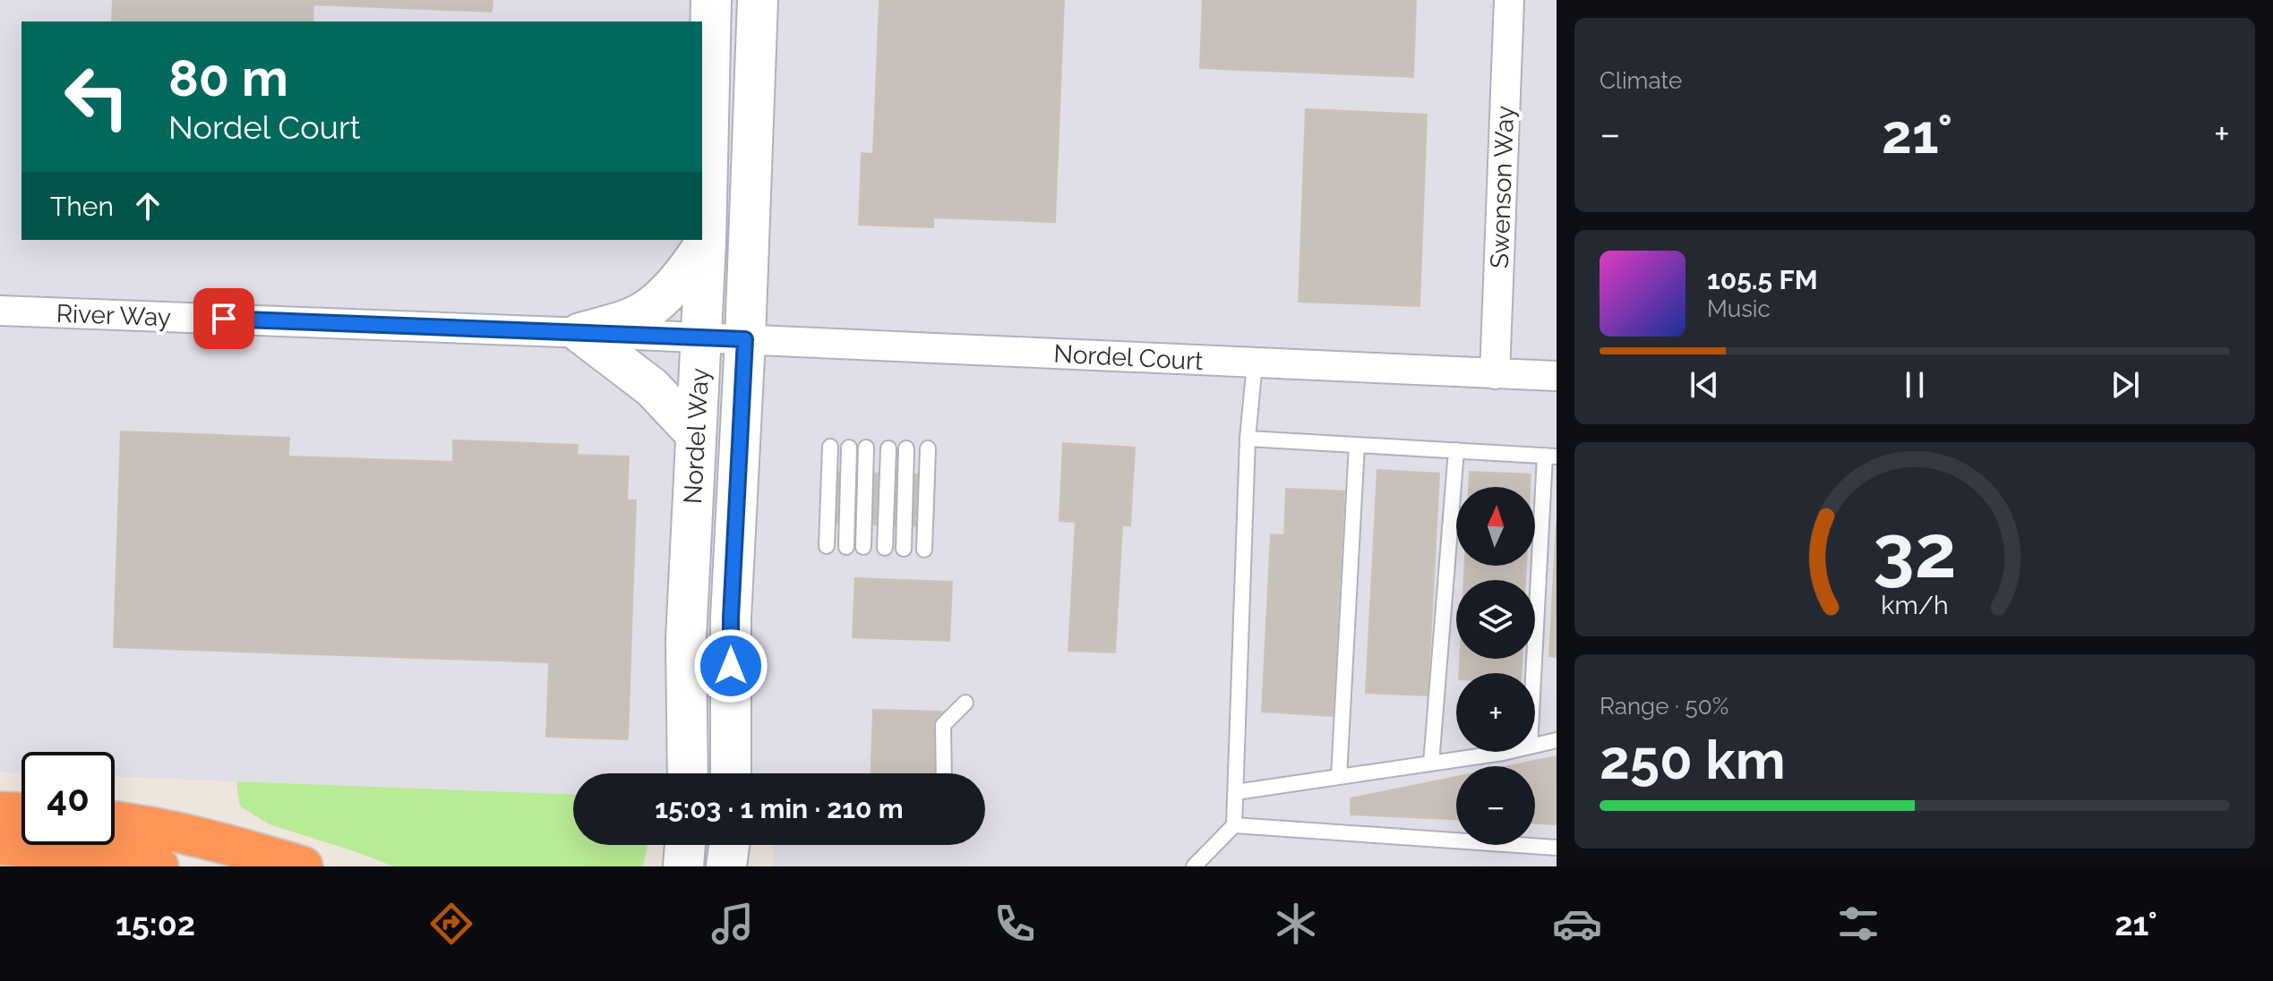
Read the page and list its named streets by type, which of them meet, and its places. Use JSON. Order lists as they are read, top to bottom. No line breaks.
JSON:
{"streets":{"street":["Swenson Way","River Way","Nordel Court","Nordel Way"]},"crossings":[["Swenson Way","Nordel Court"],["River Way","Nordel Court"],["River Way","Nordel Way"],["Nordel Court","Nordel Way"]],"north":"top","page":{"tile":["Climate",["Range · 50%","250 km"]],"turn":["80 m","Nordel Court"],"heat":["−","21°","+"],"then":"Then","song":["105.5 FM","Music"],"map_buttons":["+","−"],"limit":"40","trip":"15:03 · 1 min · 210 m","tabs":["15:02","21°"],"gauge":["32","km/h"]}}
